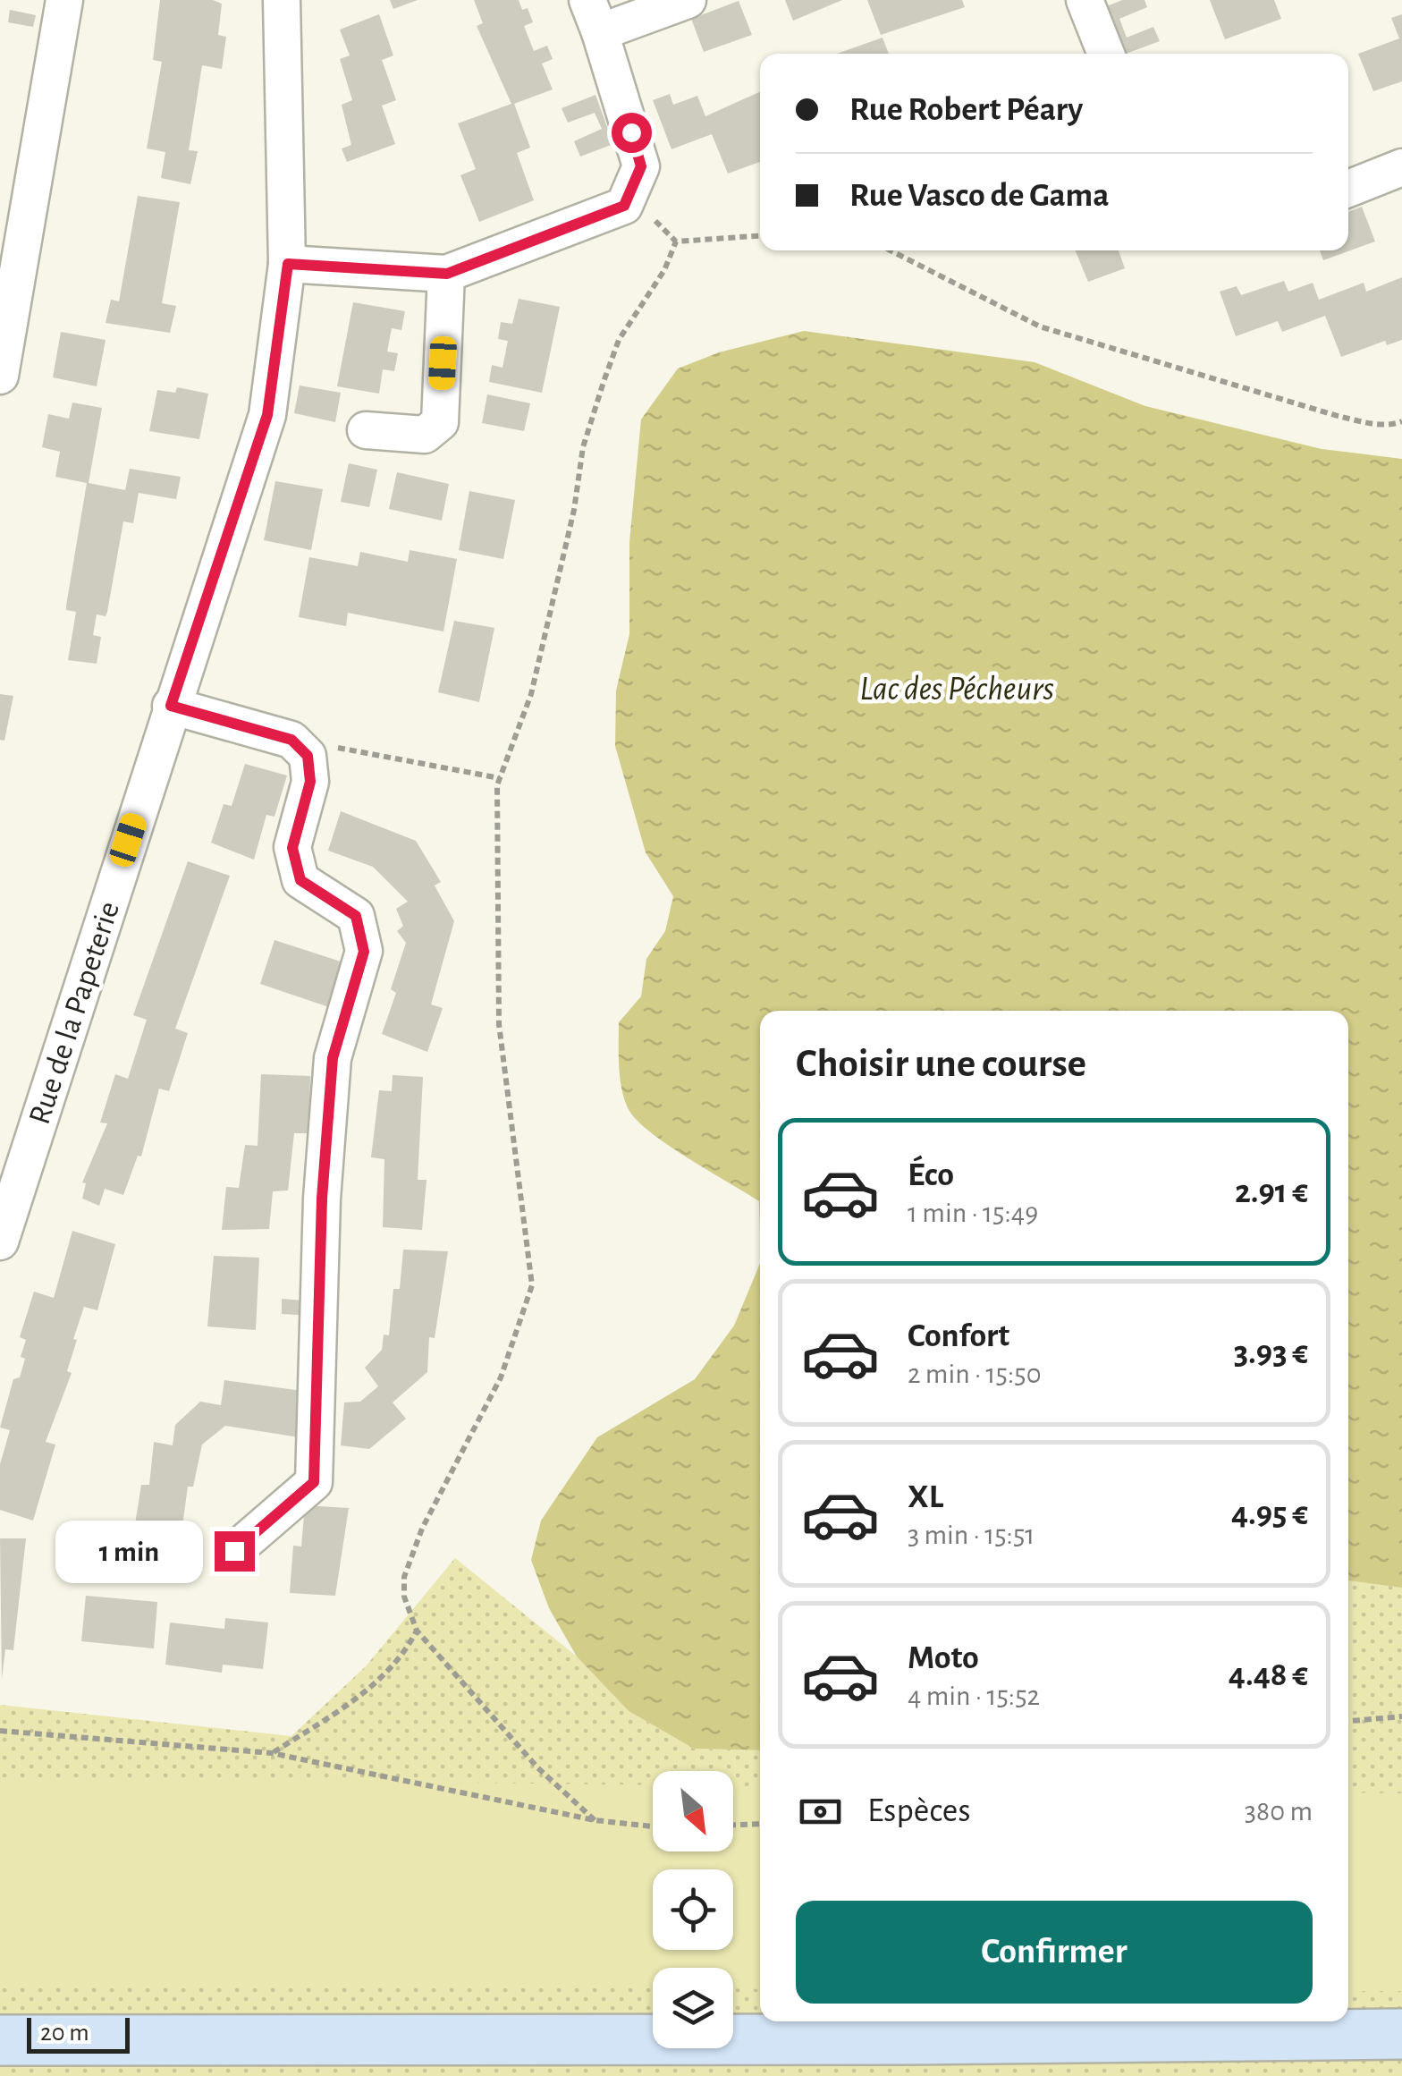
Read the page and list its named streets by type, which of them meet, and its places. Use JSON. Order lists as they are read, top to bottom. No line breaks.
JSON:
{"streets":{"street":["Rue de la Papeterie"]},"water":["Lac des Pécheurs"],"scale_bar":"20 m","north":"bottom right","page":{"banner":["Rue Robert Péary","Rue Vasco de Gama"],"heading":"Choisir une course","list":[{"name":"Éco","note":"1 min · 15:49","value":"2.91 €"},{"name":"Confort","note":"2 min · 15:50","value":"3.93 €"},{"name":"XL","note":"3 min · 15:51","value":"4.95 €"},{"name":"Moto","note":"4 min · 15:52","value":"4.48 €"}],"bubble":"1 min","pay":["Espèces","380 m"],"buttons":"Confirmer","scale":"20 m"}}
